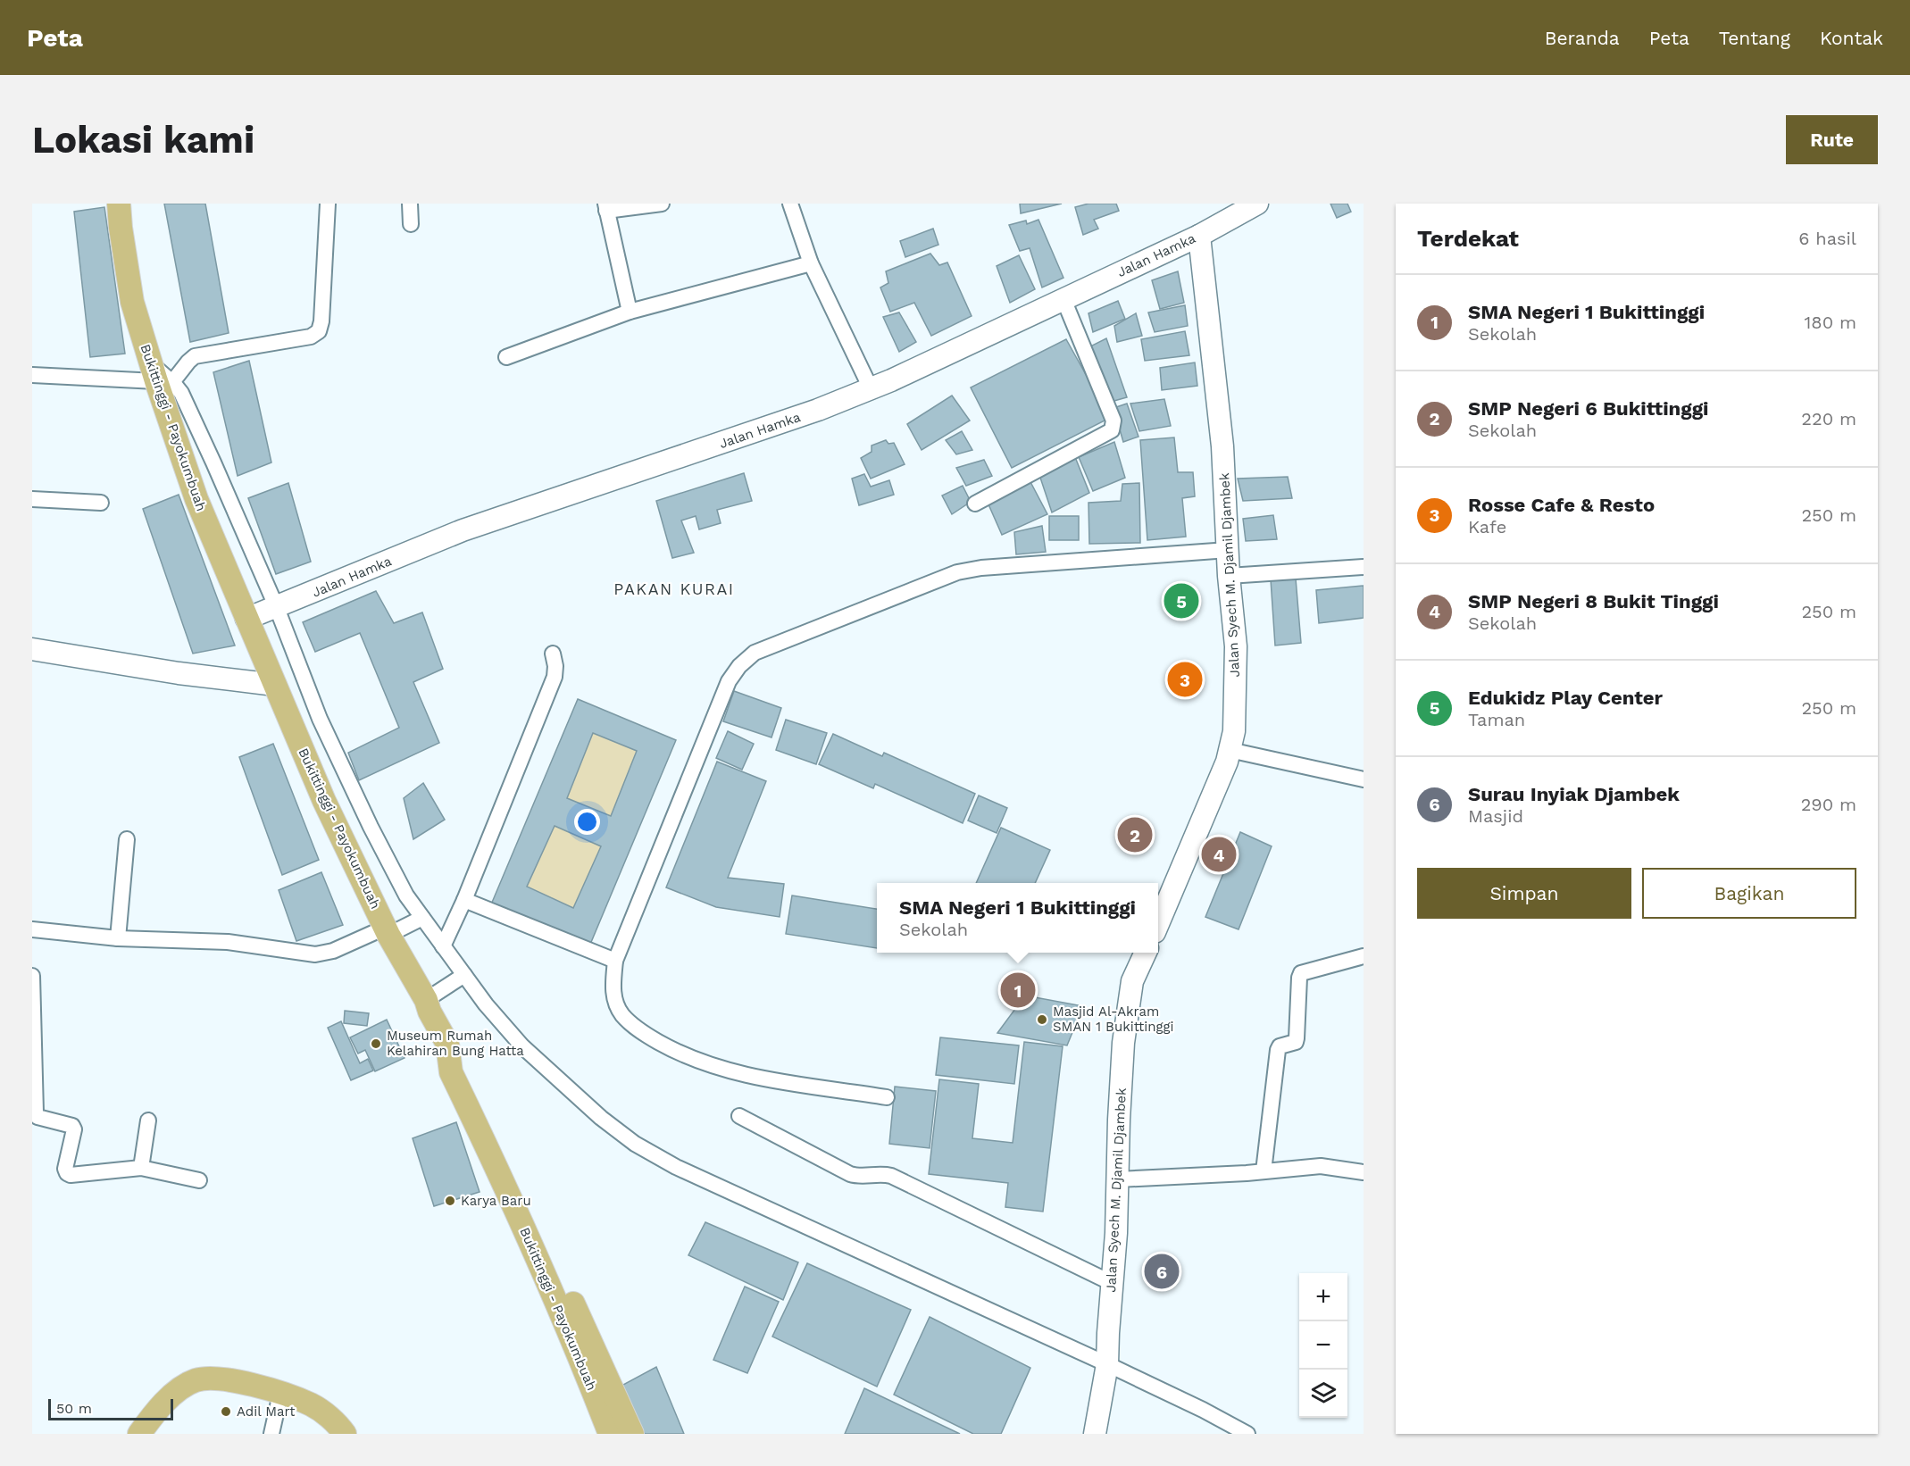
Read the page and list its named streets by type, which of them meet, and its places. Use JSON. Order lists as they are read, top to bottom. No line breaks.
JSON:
{"streets":{"main road":["Bukittinggi - Payokumbuah"],"street":["Jalan Hamka","Jalan Syech M. Djamil Djambek"]},"crossings":[["Jalan Hamka","Bukittinggi - Payokumbuah"],["Jalan Hamka","Jalan Syech M. Djamil Djambek"]],"districts":["PAKAN KURAI"],"places":["Masjid Al-Akram SMAN 1 Bukittinggi","Museum Rumah Kelahiran Bung Hatta","Karya Baru","Adil Mart"],"scale_bar":"50 m","page":{"header":"Peta","nav":["Beranda","Peta","Tentang","Kontak"],"buttons":["Rute",["Simpan","Bagikan"]],"title":"Lokasi kami","heading":["Terdekat","6 hasil"],"list":[{"mark":"1","name":"SMA Negeri 1 Bukittinggi","note":"Sekolah","value":"180 m"},{"mark":"2","name":"SMP Negeri 6 Bukittinggi","note":"Sekolah","value":"220 m"},{"mark":"3","name":"Rosse Cafe & Resto","note":"Kafe","value":"250 m"},{"mark":"4","name":"SMP Negeri 8 Bukit Tinggi","note":"Sekolah","value":"250 m"},{"mark":"5","name":"Edukidz Play Center","note":"Taman","value":"250 m"},{"mark":"6","name":"Surau Inyiak Djambek","note":"Masjid","value":"290 m"}],"pins":["5","3","2","4","1","6"],"popup":["SMA Negeri 1 Bukittinggi","Sekolah"],"map_buttons":["+","−"],"scale":"50 m"}}
